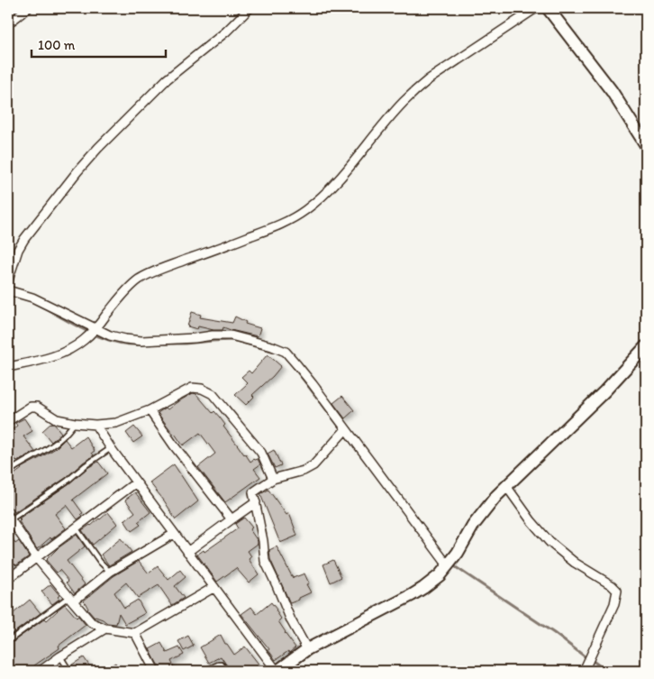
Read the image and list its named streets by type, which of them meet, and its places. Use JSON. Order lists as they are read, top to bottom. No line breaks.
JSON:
{"scale_bar":"100 m"}
